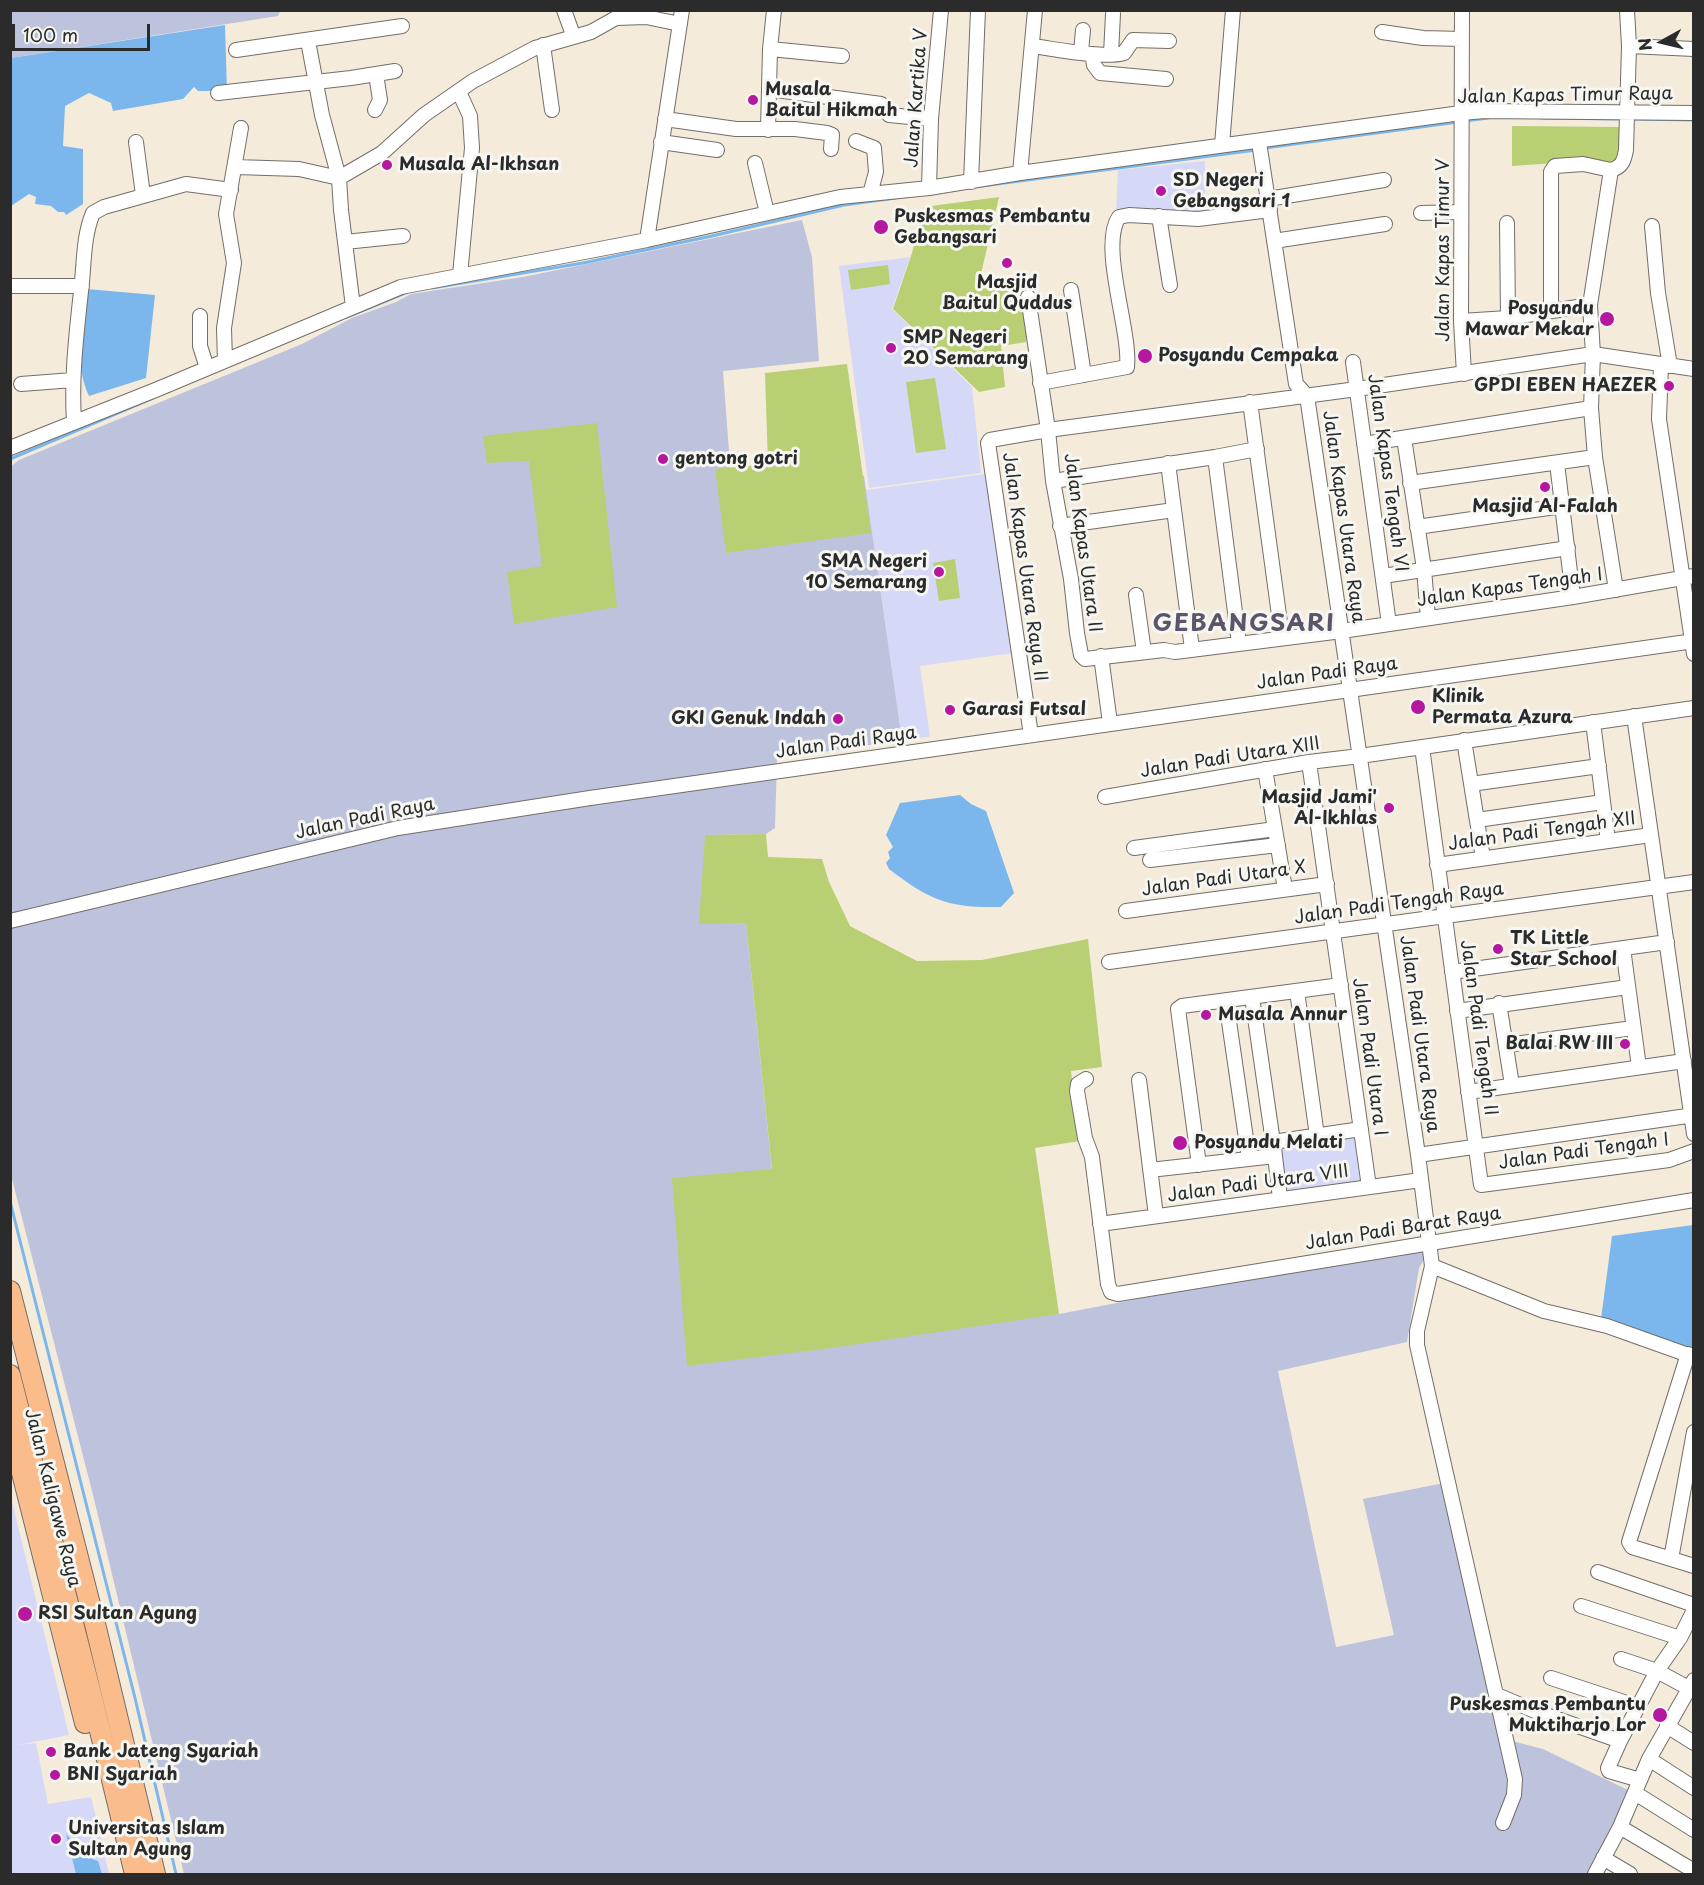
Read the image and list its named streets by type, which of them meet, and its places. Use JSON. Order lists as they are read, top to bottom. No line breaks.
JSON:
{"streets":{"highway":["Jalan Kaligawe Raya"],"street":["Jalan Kapas Timur Raya","Jalan Kartika V","Jalan Kapas Timur V","Jalan Kapas Tengah VI","Jalan Kapas Utara Raya","Jalan Kapas Utara II","Jalan Kapas Utara Raya II","Jalan Kapas Tengah I","Jalan Padi Raya","Jalan Padi Utara XIII","Jalan Padi Tengah XII","Jalan Padi Utara X","Jalan Padi Tengah Raya","Jalan Padi Tengah II","Jalan Padi Utara Raya","Jalan Padi Utara I","Jalan Padi Tengah I","Jalan Padi Utara VIII","Jalan Padi Barat Raya"]},"crossings":[["Jalan Kapas Timur Raya","Jalan Kartika V"],["Jalan Kapas Timur Raya","Jalan Kapas Timur V"],["Jalan Kapas Timur Raya","Jalan Kapas Utara Raya"],["Jalan Kapas Tengah VI","Jalan Kapas Tengah I"],["Jalan Kapas Utara Raya","Jalan Kapas Tengah I"],["Jalan Kapas Utara Raya","Jalan Padi Raya"],["Jalan Kapas Utara Raya","Jalan Padi Utara Raya"],["Jalan Kapas Utara II","Jalan Kapas Utara Raya II"],["Jalan Kapas Utara II","Jalan Kapas Tengah I"],["Jalan Kapas Utara Raya II","Jalan Padi Raya"],["Jalan Padi Raya","Jalan Padi Utara Raya"],["Jalan Padi Utara XIII","Jalan Padi Tengah II"],["Jalan Padi Utara XIII","Jalan Padi Utara Raya"],["Jalan Padi Utara XIII","Jalan Padi Utara I"],["Jalan Padi Tengah XII","Jalan Padi Tengah II"],["Jalan Padi Utara X","Jalan Padi Utara I"],["Jalan Padi Tengah Raya","Jalan Padi Tengah II"],["Jalan Padi Tengah Raya","Jalan Padi Utara Raya"],["Jalan Padi Tengah Raya","Jalan Padi Utara I"],["Jalan Padi Tengah II","Jalan Padi Tengah I"],["Jalan Padi Utara Raya","Jalan Padi Tengah I"],["Jalan Padi Utara Raya","Jalan Padi Utara VIII"],["Jalan Padi Utara Raya","Jalan Padi Barat Raya"],["Jalan Padi Utara I","Jalan Padi Utara VIII"],["Jalan Padi Utara VIII","Jalan Padi Barat Raya"]],"districts":["GEBANGSARI"],"places":["Musala Baitul Hikmah","Musala Al-Ikhsan","SD Negeri Gebangsari 1","Puskesmas Pembantu Gebangsari","Masjid Baitul Quddus","Posyandu Mawar Mekar","SMP Negeri 20 Semarang","Posyandu Cempaka","GPDI EBEN HAEZER","gentong gotri","Masjid Al-Falah","SMA Negeri 10 Semarang","Klinik Permata Azura","Garasi Futsal","GKI Genuk Indah","Masjid Jami' Al-Ikhlas","TK Little Star School","Musala Annur","Balai RW III","Posyandu Melati","RSI Sultan Agung","Puskesmas Pembantu Muktiharjo Lor","Bank Jateng Syariah","BNI Syariah","Universitas Islam Sultan Agung"],"scale_bar":"100 m","north":"left"}
